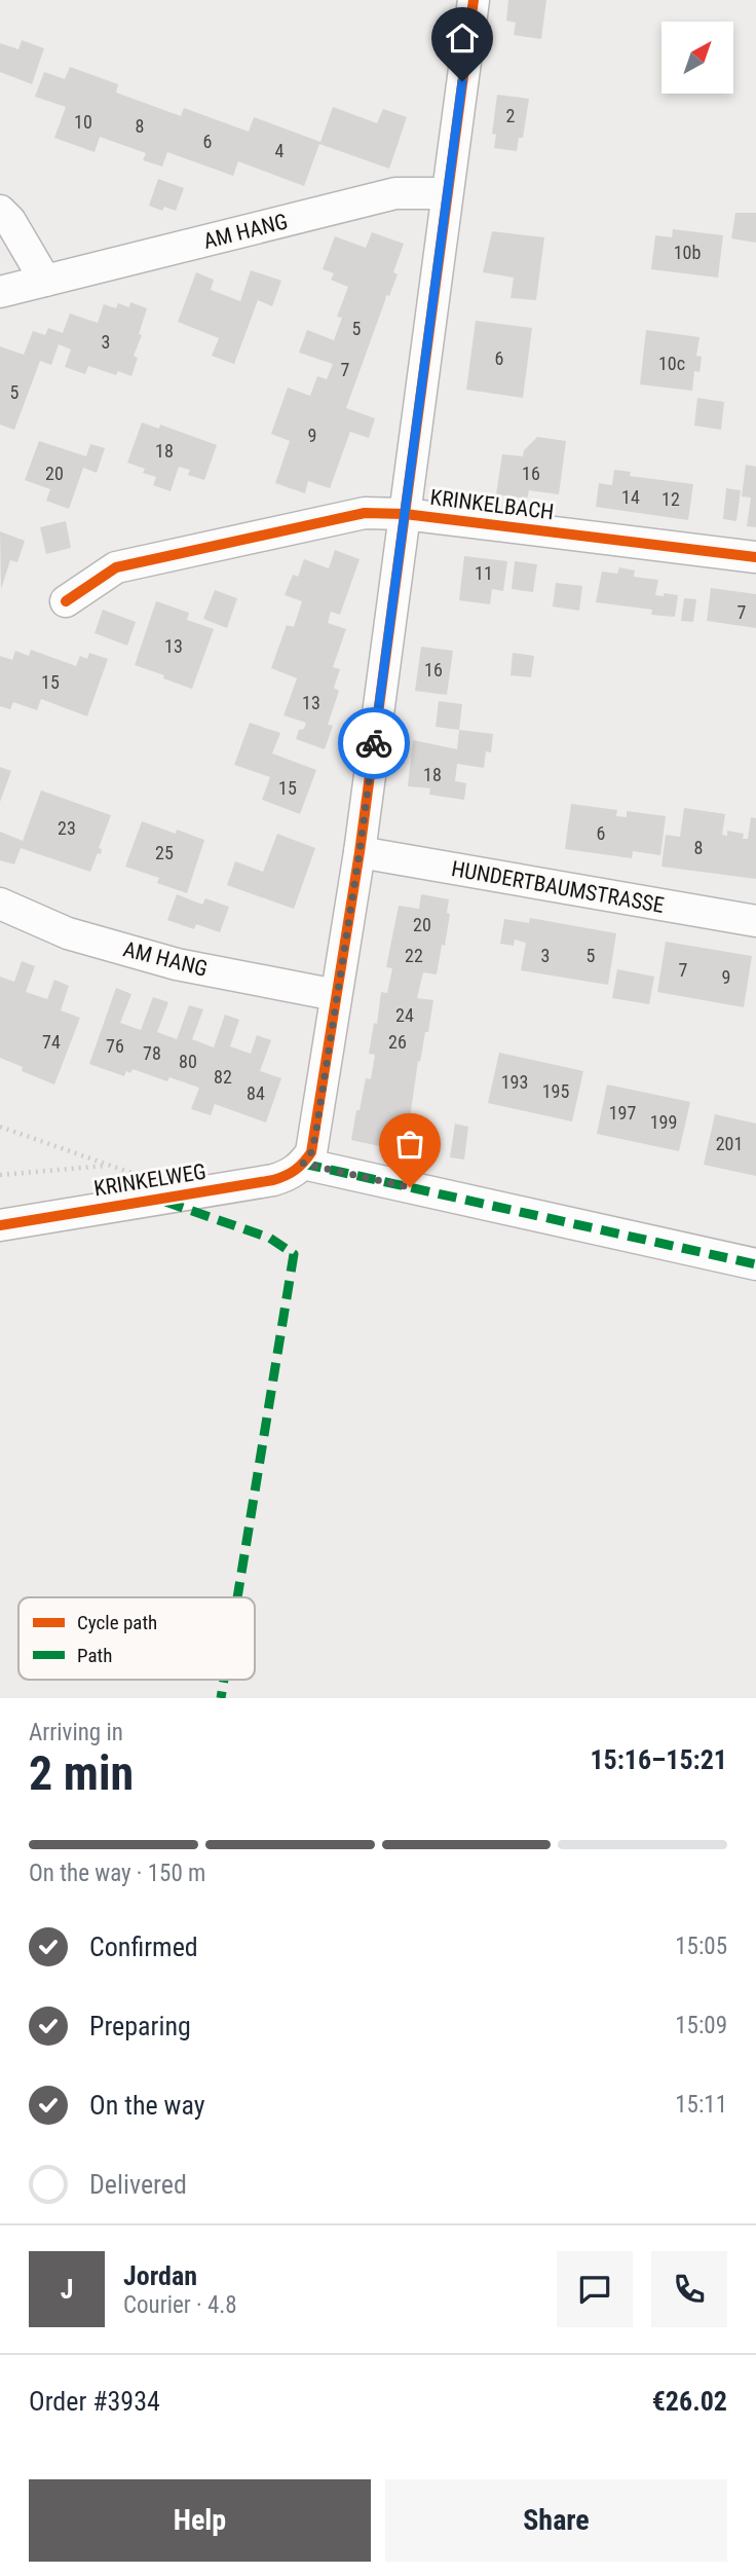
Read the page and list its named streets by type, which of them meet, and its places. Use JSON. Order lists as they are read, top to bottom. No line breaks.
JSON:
{"streets":{"street":["AM HANG","KRINKELBACH","HUNDERTBAUMSTRASSE","KRINKELWEG"]},"house_numbers":["2","10","8","6","4","10b","5","3","6","10c","7","5","9","18","20","16","14","12","11","7","13","16","15","13","18","15","23","6","8","25","20","22","3","5","7","9","24","74","26","76","78","80","82","193","195","84","197","199","201"],"legend":["Cycle path","Path"],"north":"top right","page":{"heading":["2 min","Arriving in","15:16–15:21"],"panel":["Jordan","Courier · 4.8","Order #3934","€26.02"],"bar":"On the way · 150 m","list":[["Confirmed","15:05"],["Preparing","15:09"],["On the way","15:11"],"Delivered"],"round":"J","buttons":["Help","Share"]}}
